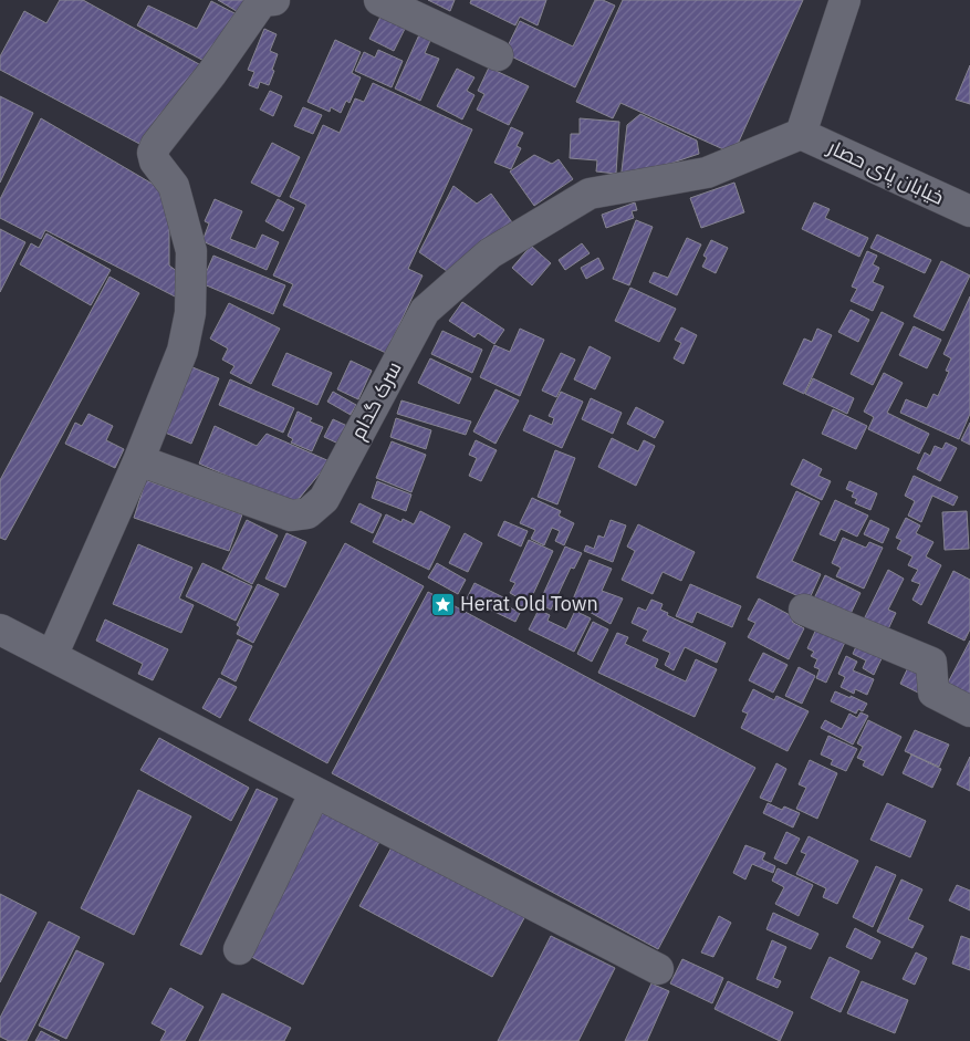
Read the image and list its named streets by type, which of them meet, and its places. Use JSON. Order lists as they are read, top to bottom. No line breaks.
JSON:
{"streets":{"street":["خیابان پای حصار","سرک گدام"]},"crossings":[["خیابان پای حصار","سرک گدام"]],"places":{"place":["Herat Old Town"]}}
